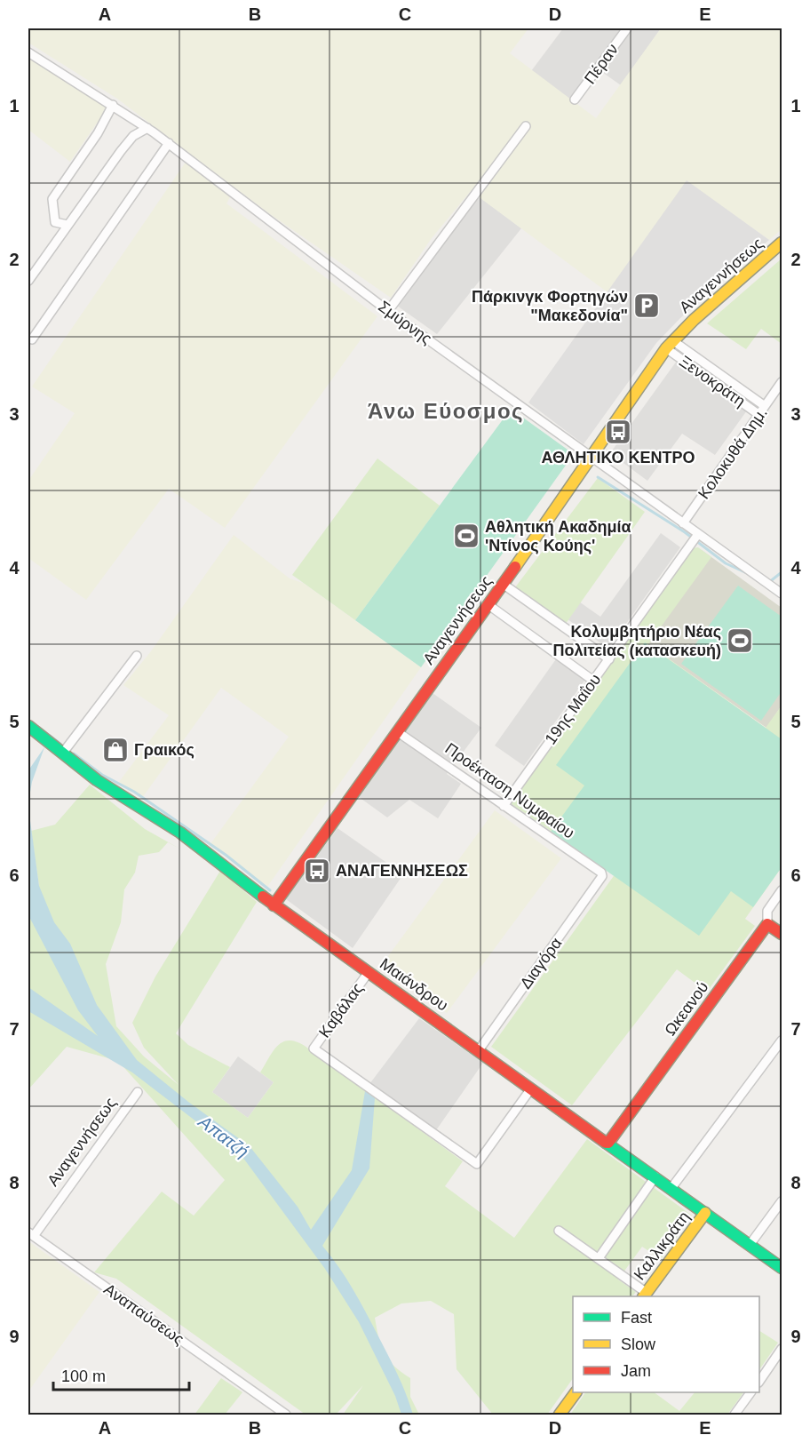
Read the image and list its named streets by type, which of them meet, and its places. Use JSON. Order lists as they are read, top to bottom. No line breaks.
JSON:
{"streets":{"street":["Πέραν","Αναγεννήσεως","Σμύρνης","Ξενοκράτη","Κολοκυθά Δημ.","19ης Μαΐου","Προέκταση Νυμφαίου","Διαγόρα","Μαιάνδρου","Ωκεανού","Καβάλας","Καλλικράτη","Αναπαύσεως"]},"crossings":[["Αναγεννήσεως","Σμύρνης"],["Αναγεννήσεως","Ξενοκράτη"],["Αναγεννήσεως","Προέκταση Νυμφαίου"],["Αναγεννήσεως","Μαιάνδρου"],["Αναγεννήσεως","Αναπαύσεως"],["Σμύρνης","Κολοκυθά Δημ."],["Σμύρνης","19ης Μαΐου"],["Ξενοκράτη","Κολοκυθά Δημ."],["19ης Μαΐου","Προέκταση Νυμφαίου"],["Προέκταση Νυμφαίου","Διαγόρα"],["Διαγόρα","Μαιάνδρου"],["Μαιάνδρου","Ωκεανού"],["Μαιάνδρου","Καβάλας"],["Μαιάνδρου","Καλλικράτη"]],"districts":["Άνω Εύοσμος"],"water":["Απατζή"],"places":{"parking":["Πάρκινγκ Φορτηγών \"Μακεδονία\""],"bus stop":["ΑΘΛΗΤΙΚΟ ΚΕΝΤΡΟ","ΑΝΑΓΕΝΝΗΣΕΩΣ"],"sports":["Αθλητική Ακαδημία 'Ντίνος Κούης'","Κολυμβητήριο Νέας Πολιτείας (κατασκευή)"],"shop":["Γραικός"]},"legend":["Fast","Slow","Jam"],"scale_bar":"100 m","grid":{"columns":["A","B","C","D","E"],"rows":["1","2","3","4","5","6","7","8","9"]}}
